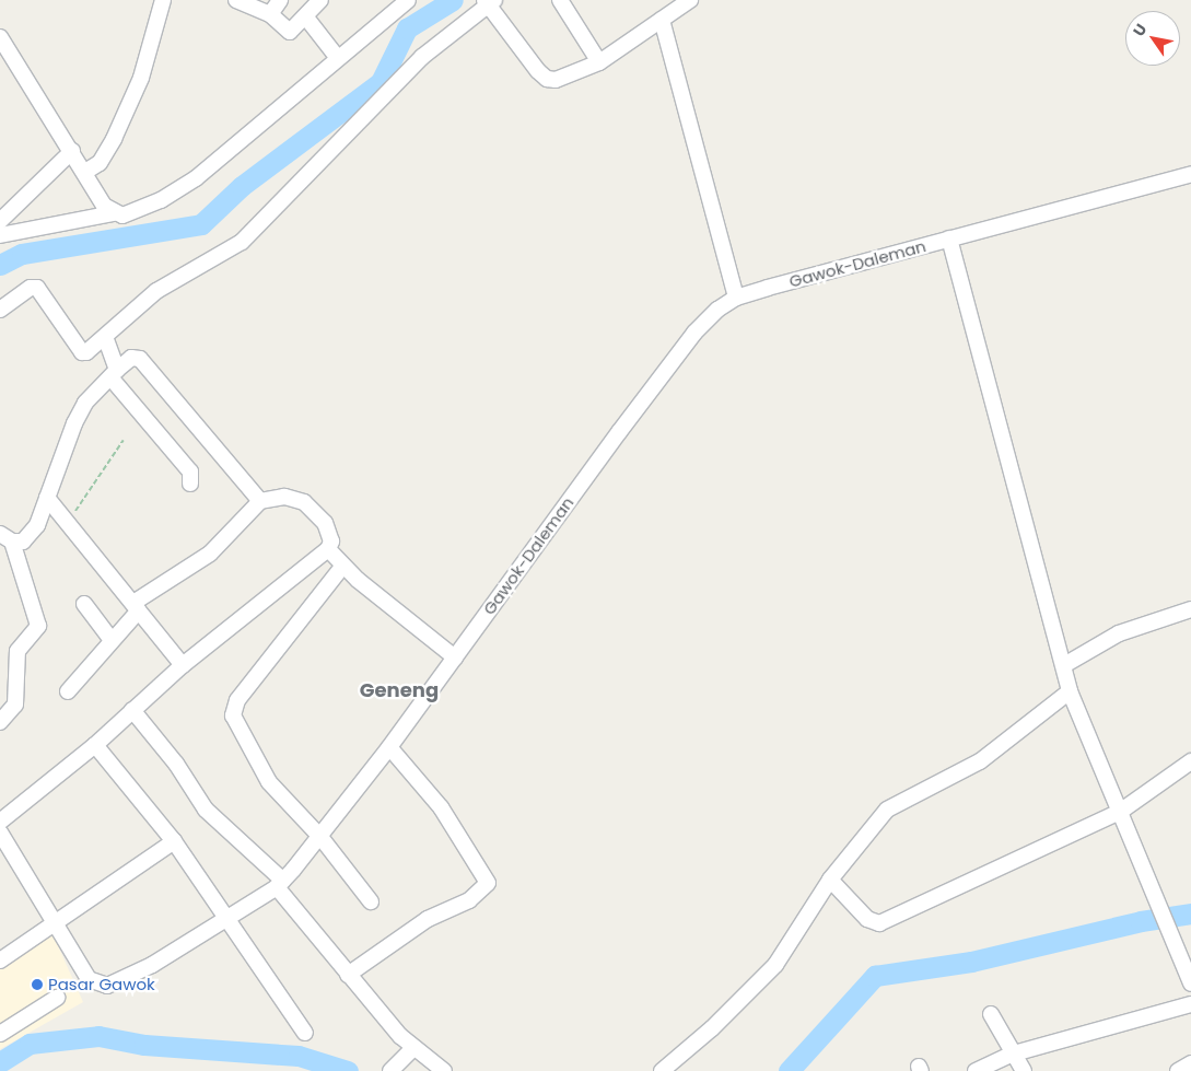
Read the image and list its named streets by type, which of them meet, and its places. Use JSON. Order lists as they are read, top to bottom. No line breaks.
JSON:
{"streets":{"street":["Gawok-Daleman"]},"districts":["Geneng"],"places":["Pasar Gawok"],"north":"top left"}
